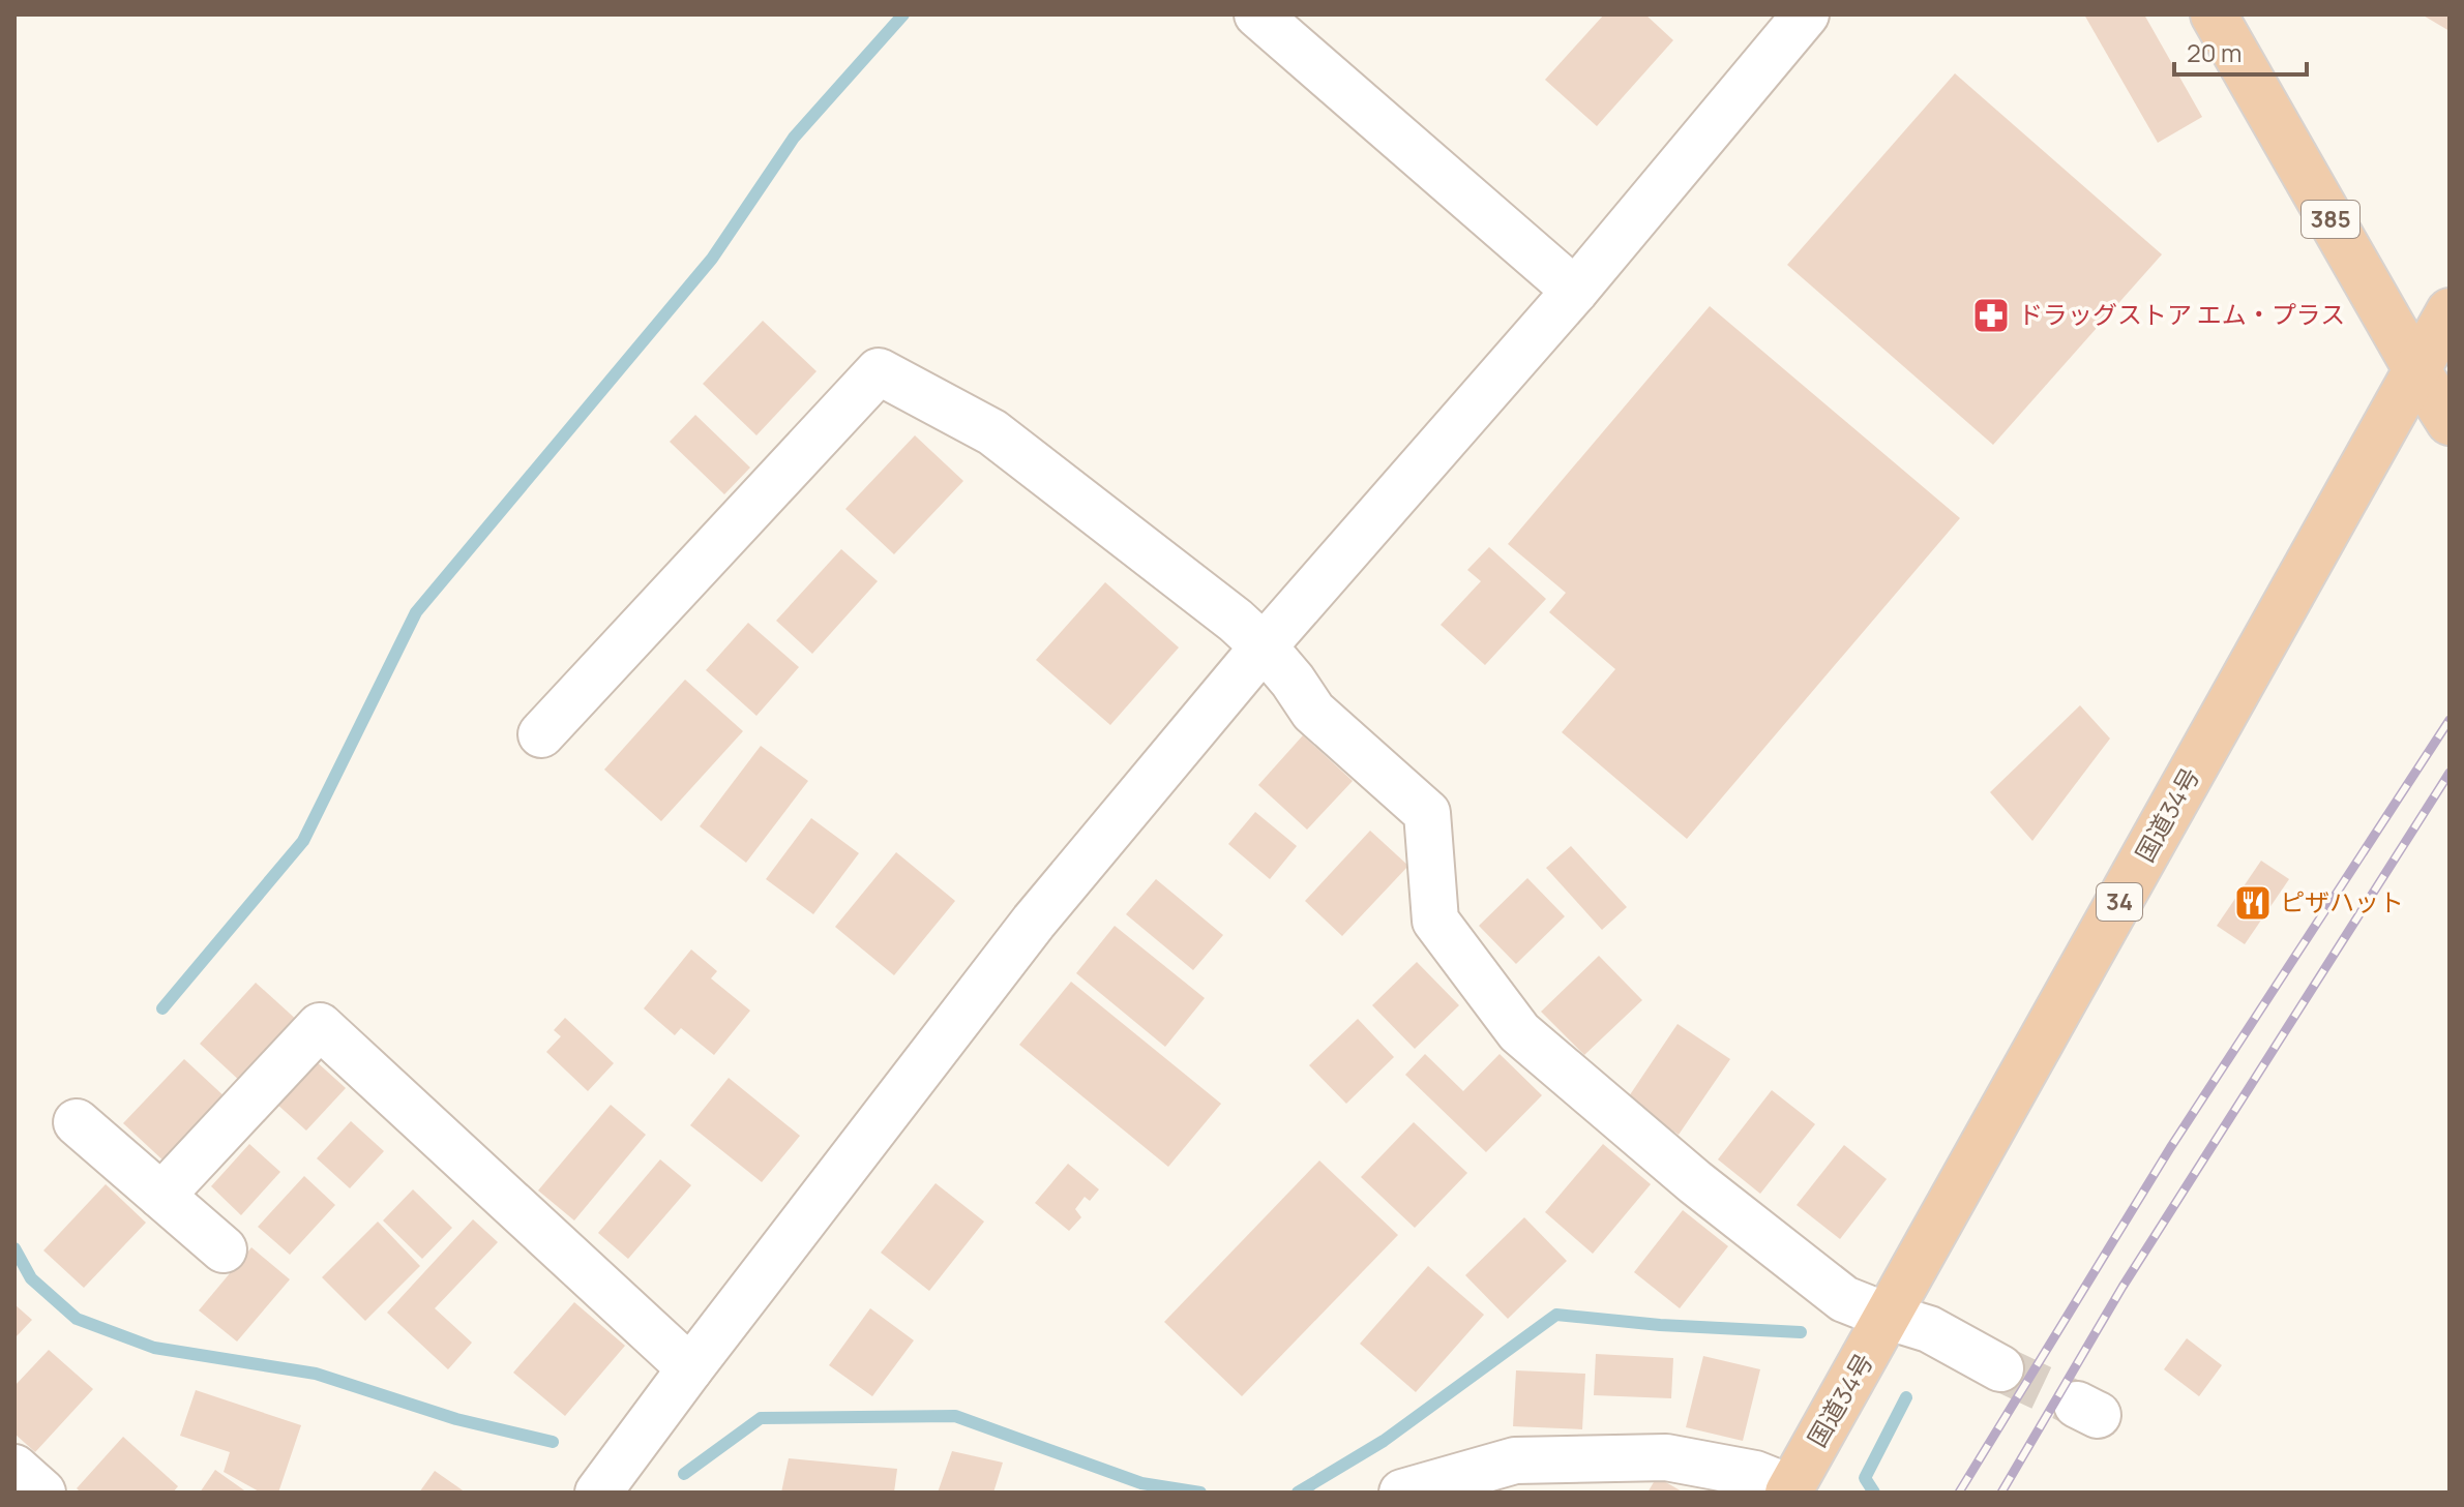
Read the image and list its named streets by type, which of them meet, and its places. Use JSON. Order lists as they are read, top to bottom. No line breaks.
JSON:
{"streets":{"highway":["385","国道34号","34"]},"crossings":[["385","国道34号"]],"places":{"pharmacy":["ドラッグストア エム・プラス"],"restaurant":["ピザハット"]},"scale_bar":"20 m"}
